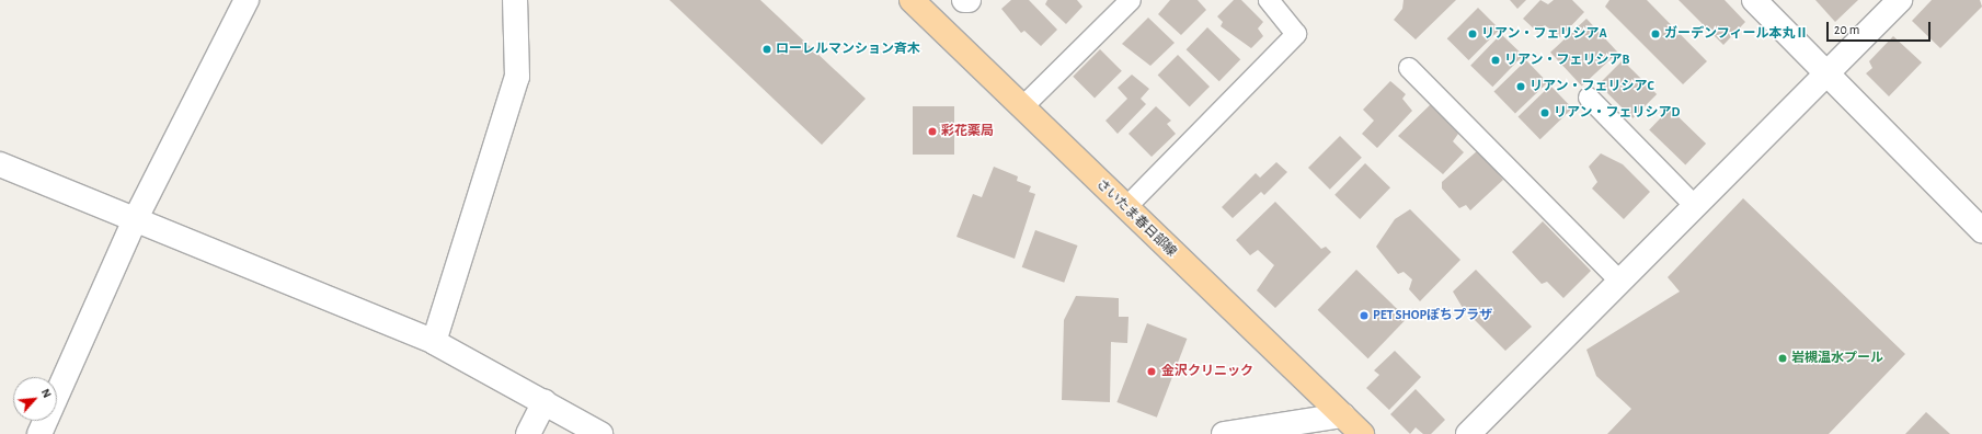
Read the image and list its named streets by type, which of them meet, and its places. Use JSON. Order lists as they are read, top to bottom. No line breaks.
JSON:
{"streets":{"main road":["さいたま春日部線"]},"places":["リアン・フェリシアA","ガーデンフィール本丸Ⅱ","ローレルマンション斉木","リアン・フェリシアB","リアン・フェリシアC","リアン・フェリシアD","彩花薬局","PET SHOPぽちプラザ","岩槻温水プール","金沢クリニック"],"scale_bar":"20 m","north":"top right"}
